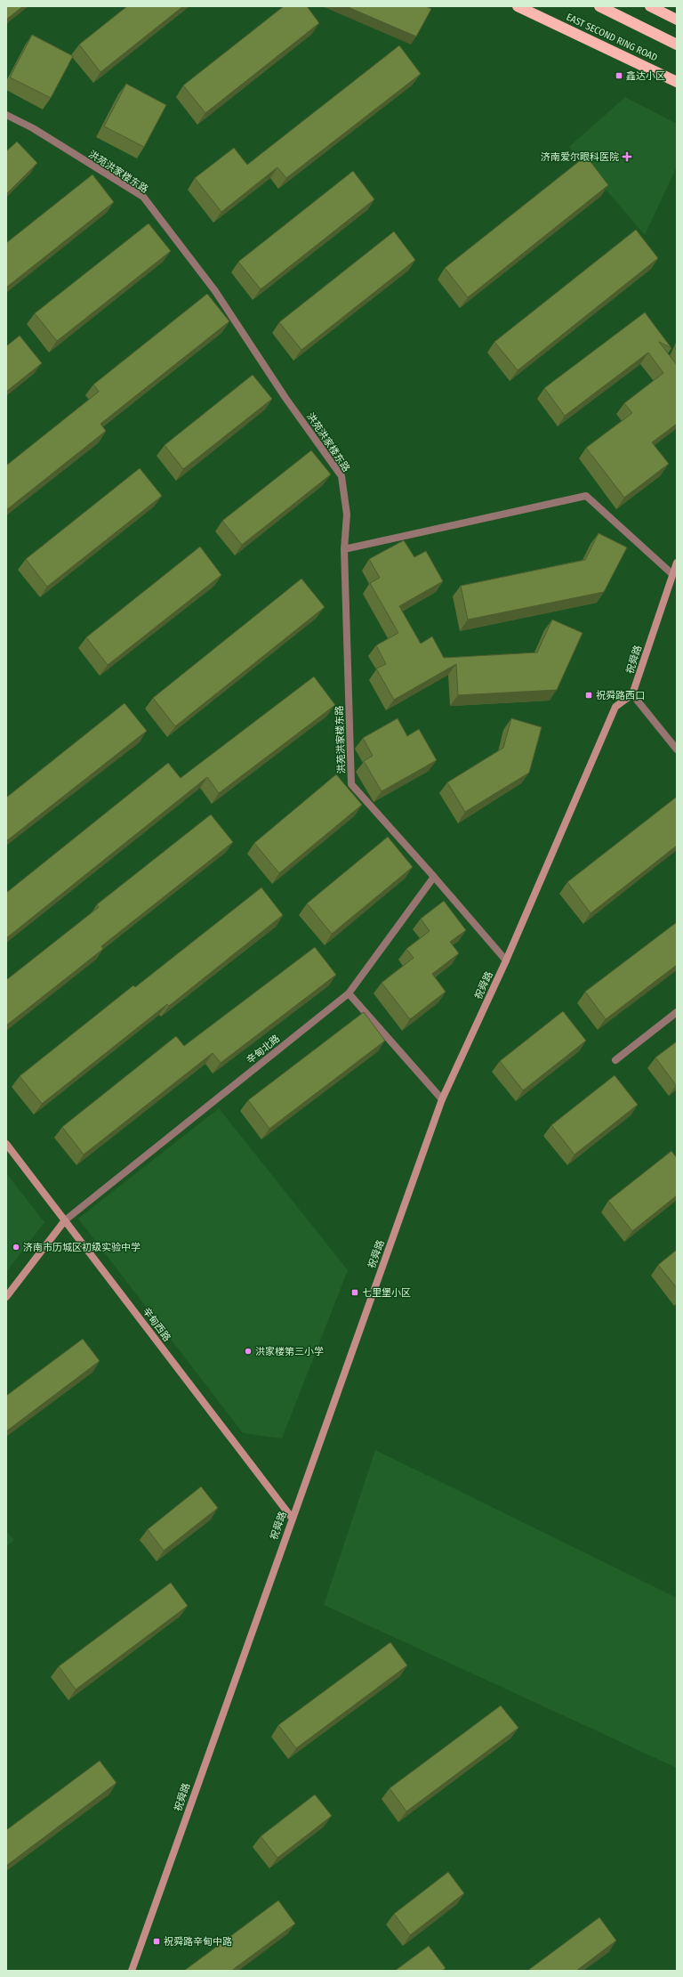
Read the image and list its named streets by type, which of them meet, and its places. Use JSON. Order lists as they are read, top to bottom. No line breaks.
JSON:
{"streets":{"highway":["EAST SECOND RING ROAD"],"main road":["祝舜路","辛甸北路","辛甸西路"],"street":["洪苑洪家楼东路"]},"crossings":[["洪苑洪家楼东路","辛甸北路"],["祝舜路","辛甸西路"],["辛甸北路","辛甸西路"]],"places":{"transit":["鑫达小区","祝舜路西口","七里堡小区","祝舜路辛甸中路"],"health":["济南爱尔眼科医院"],"other":["济南市历城区初级实验中学","洪家楼第三小学"]}}
